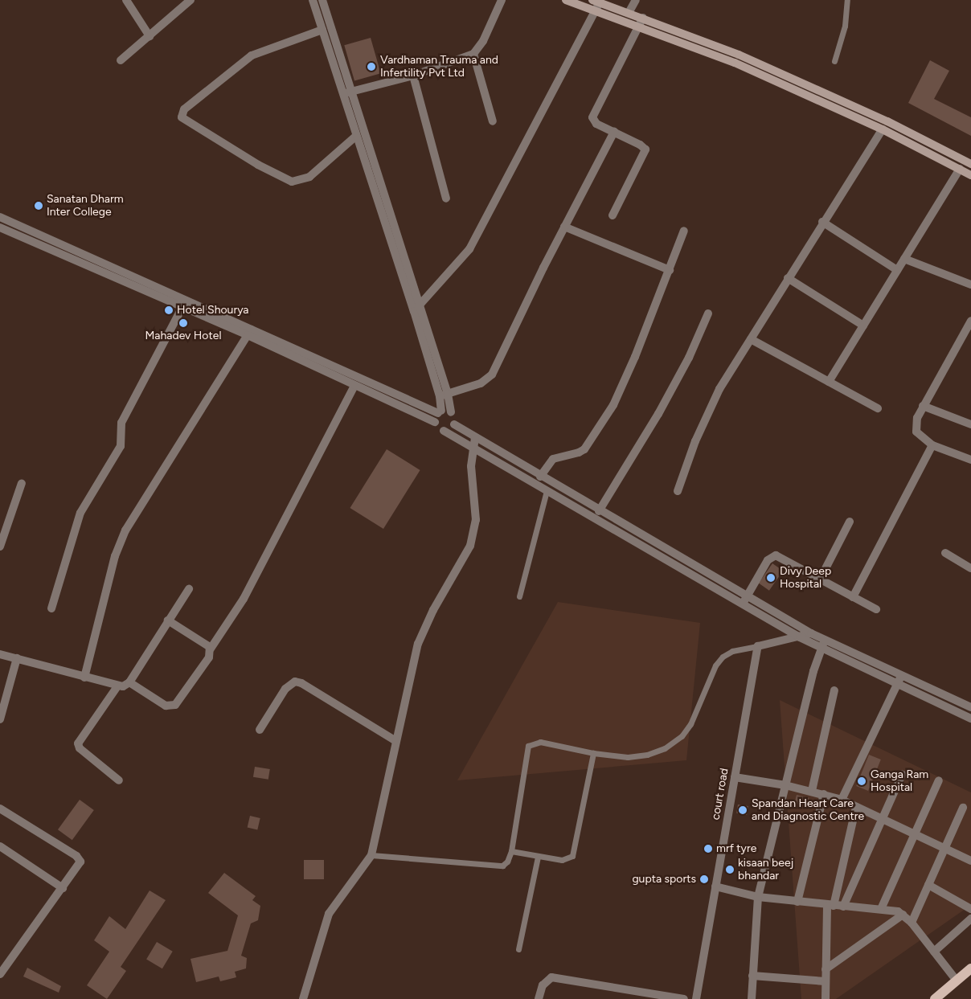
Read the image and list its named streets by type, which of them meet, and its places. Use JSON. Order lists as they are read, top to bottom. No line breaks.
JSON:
{"streets":{"street":["court road"]},"places":["Vardhaman Trauma and Infertility Pvt Ltd","Sanatan Dharm Inter College","Hotel Shourya","Mahadev Hotel","Divy Deep Hospital","Ganga Ram Hospital","Spandan Heart Care and Diagnostic Centre","mrf tyre","kisaan beej bhandar","gupta sports"]}
